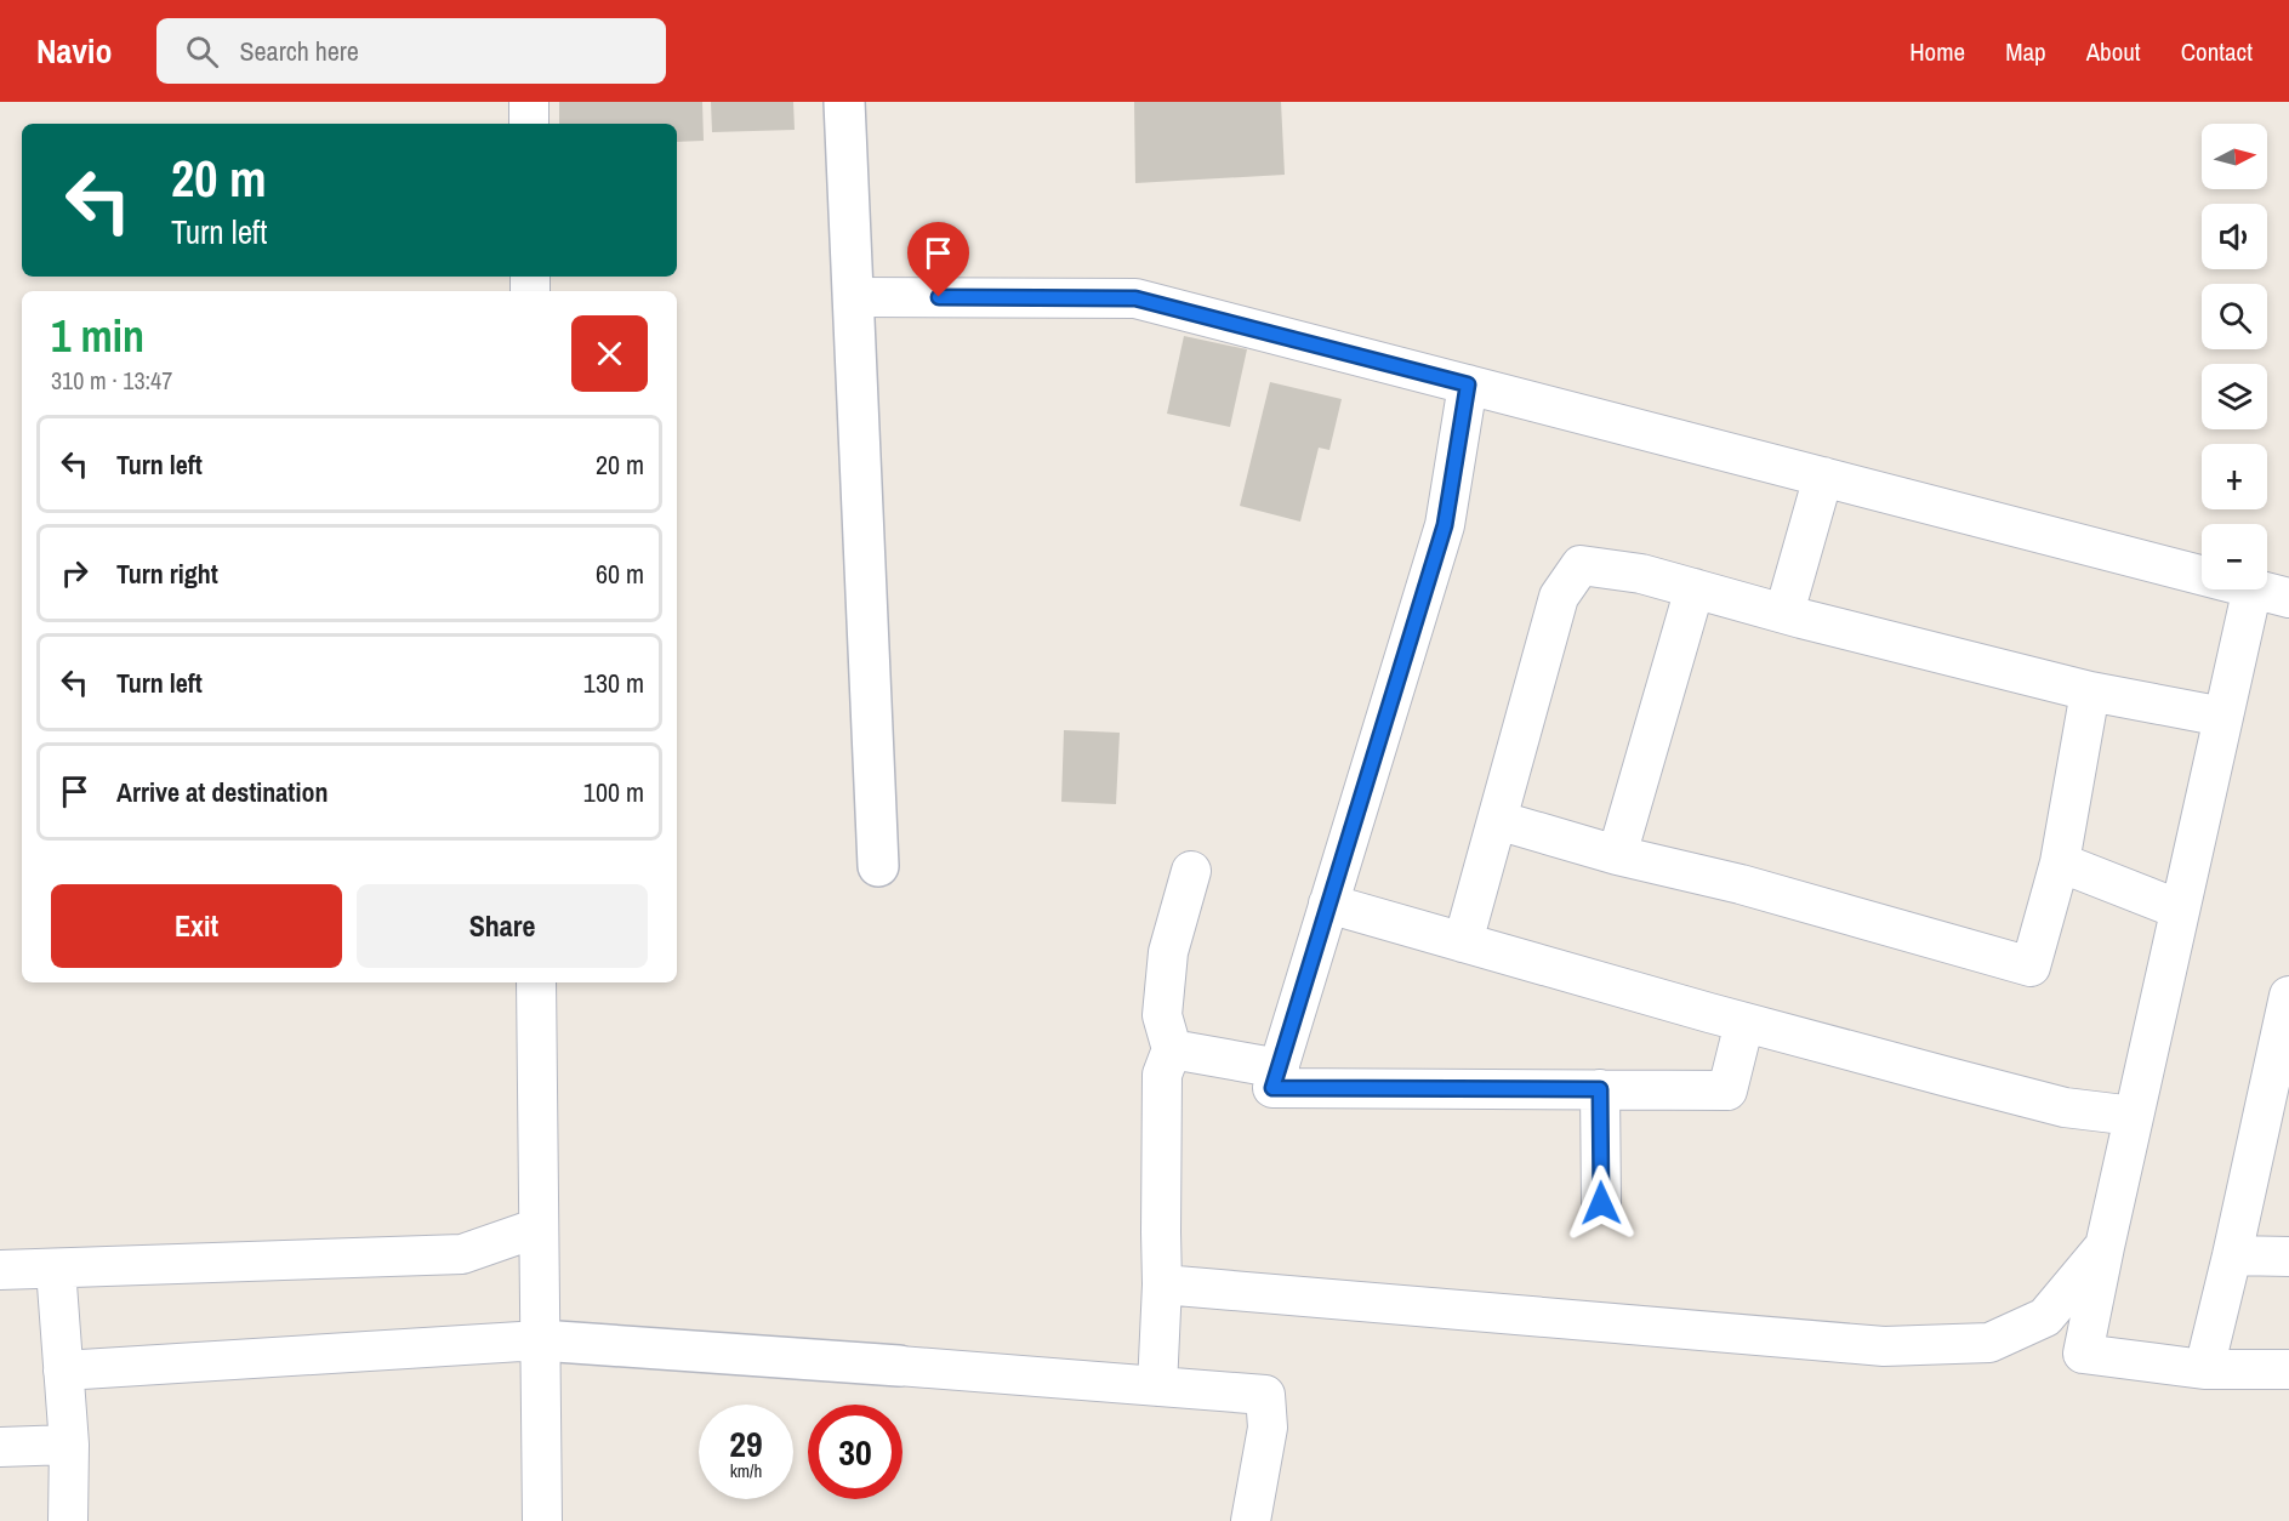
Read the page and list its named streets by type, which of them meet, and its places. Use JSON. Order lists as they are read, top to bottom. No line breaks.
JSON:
{"north":"right","page":{"header":"Navio","search":"Search here","nav":["Home","Map","About","Contact"],"map_buttons":["+","−"],"turn":["20 m","Turn left"],"heading":["1 min","310 m · 13:47"],"list":[{"name":"Turn left","value":"20 m"},{"name":"Turn right","value":"60 m"},{"name":"Turn left","value":"130 m"},{"name":"Arrive at destination","value":"100 m"}],"buttons":["Exit","Share"],"speed":"29 km/h","limit":"30"}}
